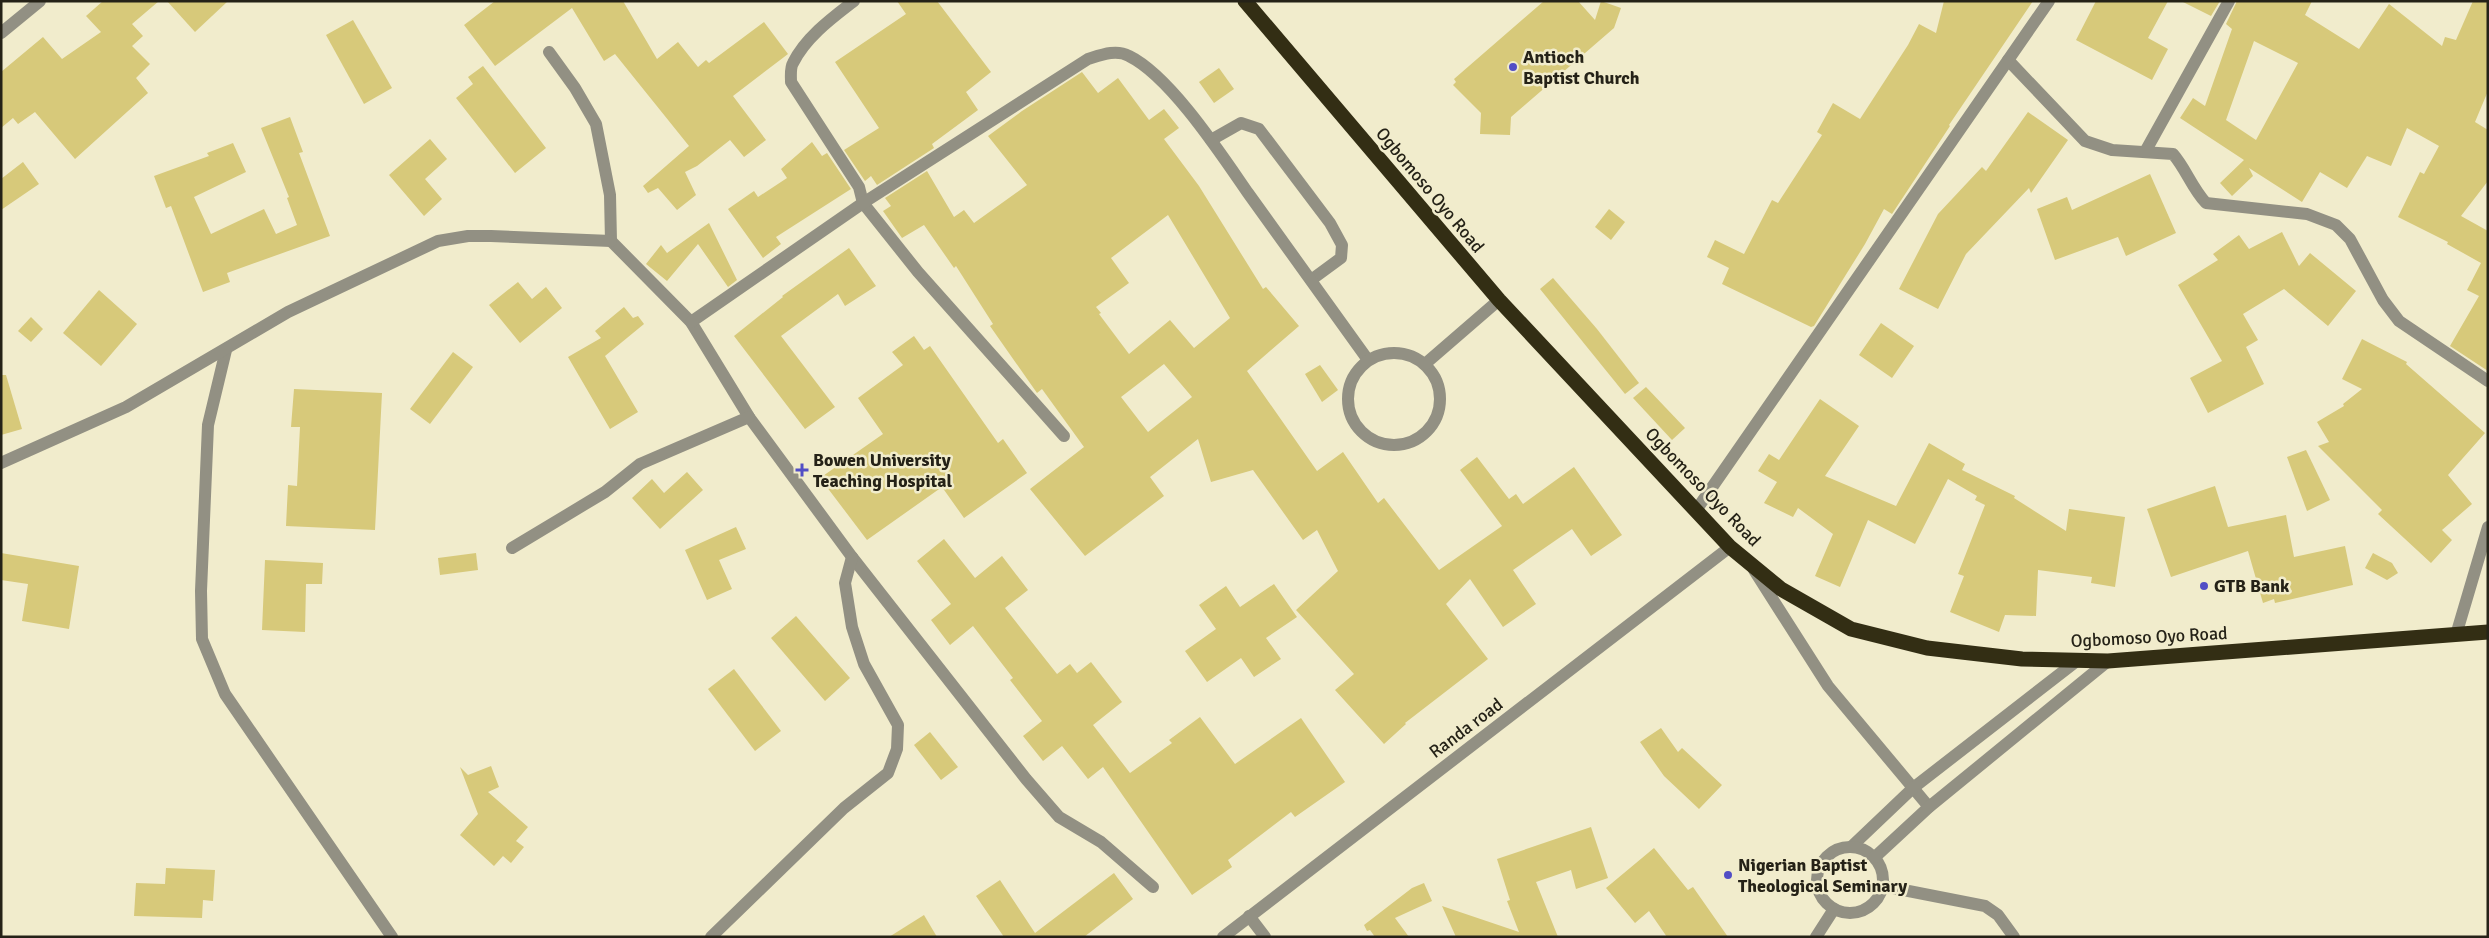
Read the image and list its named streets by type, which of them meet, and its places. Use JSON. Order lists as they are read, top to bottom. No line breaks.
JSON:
{"streets":{"highway":["Ogbomoso Oyo Road"],"street":["Randa road"]},"crossings":[["Ogbomoso Oyo Road","Randa road"]],"places":{"other":["Antioch Baptist Church","GTB Bank","Nigerian Baptist Theological Seminary"],"health":["Bowen University Teaching Hospital"]}}
